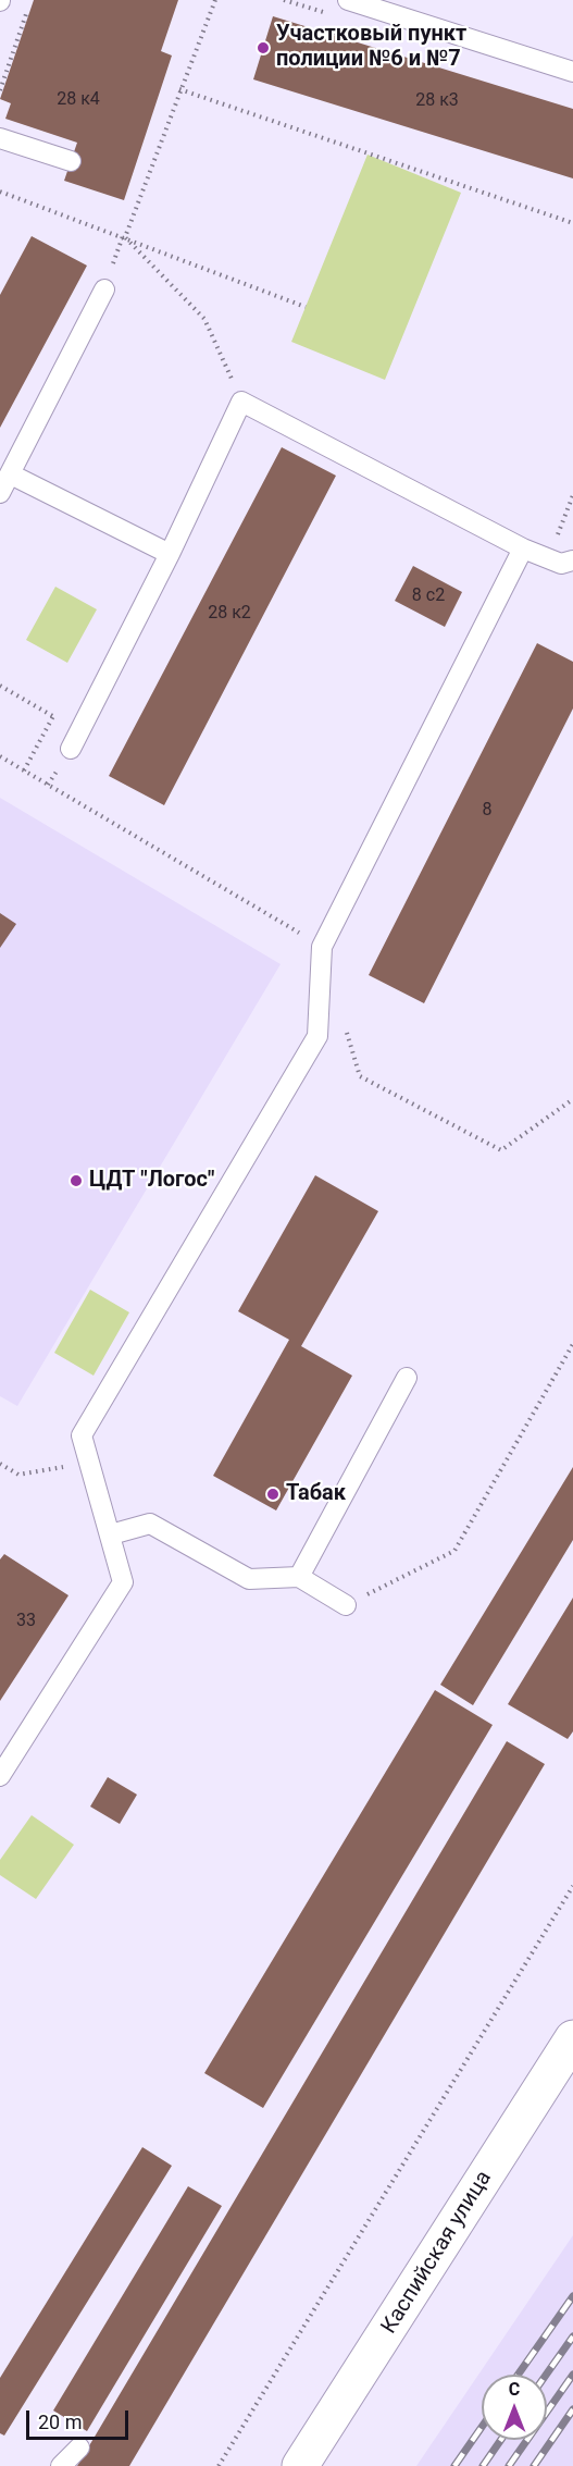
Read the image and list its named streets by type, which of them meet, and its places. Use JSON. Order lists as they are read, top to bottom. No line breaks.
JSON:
{"streets":{"main road":["Каспийская улица"]},"places":["Участковый пункт полиции №6 и №7","ЦДТ \"Логос\"","Табак"],"house_numbers":["28 к4","28 к3","8 с2","28 к2","8","33"],"scale_bar":"20 m","north":"top"}
